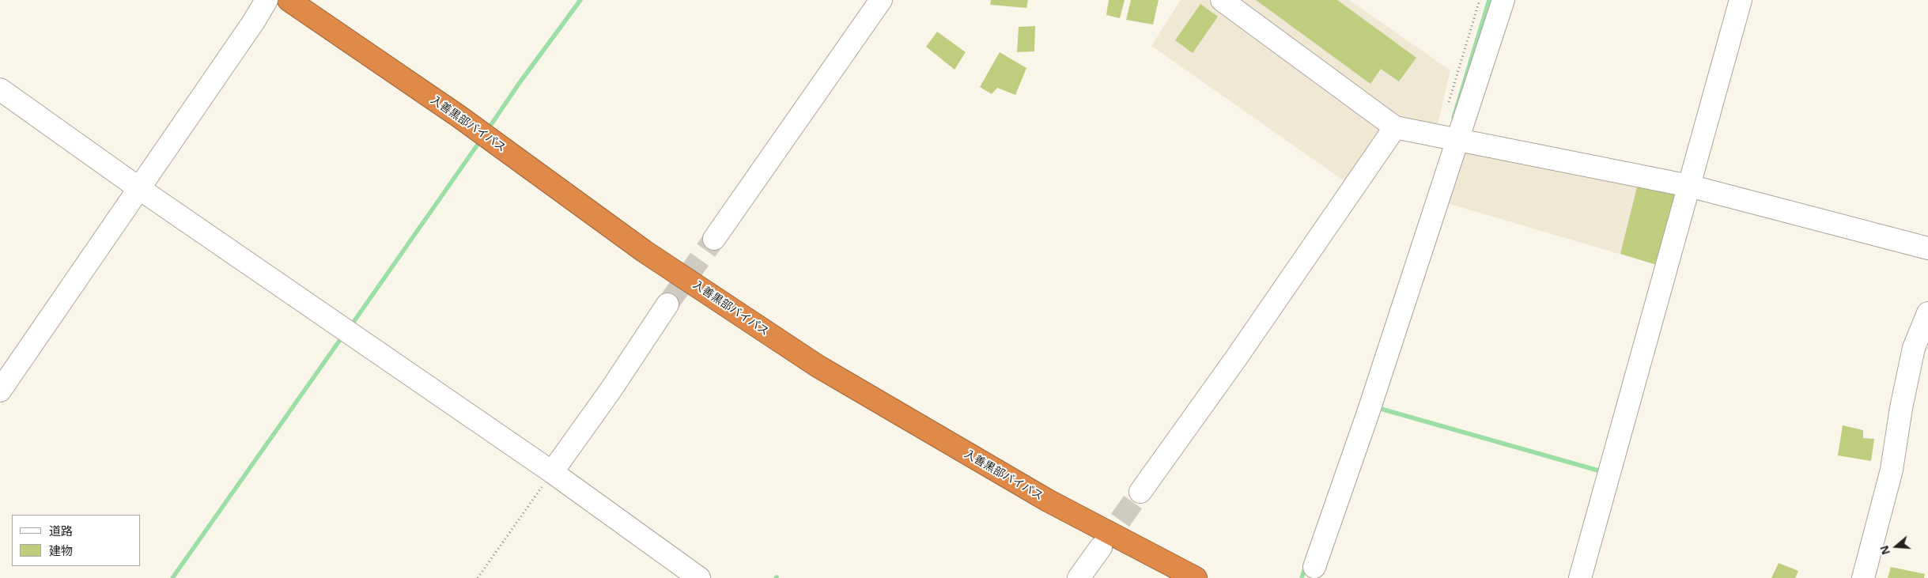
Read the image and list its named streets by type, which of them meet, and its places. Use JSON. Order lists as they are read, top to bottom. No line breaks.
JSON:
{"streets":{"highway":["入善黒部バイパス"]},"legend":["道路","建物"],"north":"left"}
